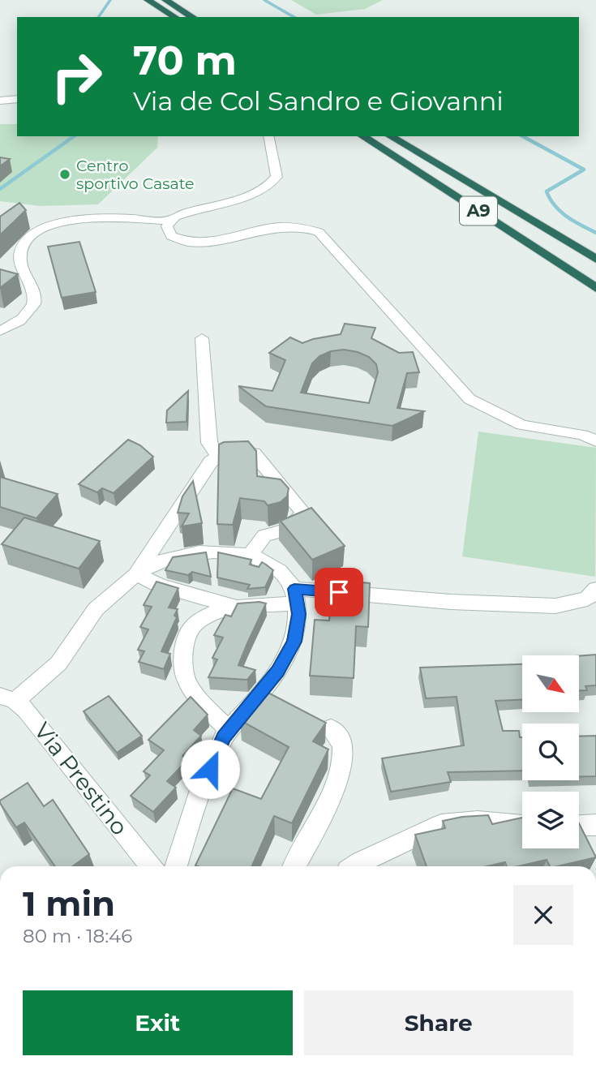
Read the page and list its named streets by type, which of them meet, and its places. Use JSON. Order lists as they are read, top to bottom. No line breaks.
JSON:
{"streets":{"highway":["A9"],"street":["Via Prestino"]},"places":["Centro sportivo Casate"],"north":"bottom right","page":{"turn":["70 m","Via de Col Sandro e Giovanni"],"heading":["1 min","80 m · 18:46"],"buttons":["Exit","Share"]}}
